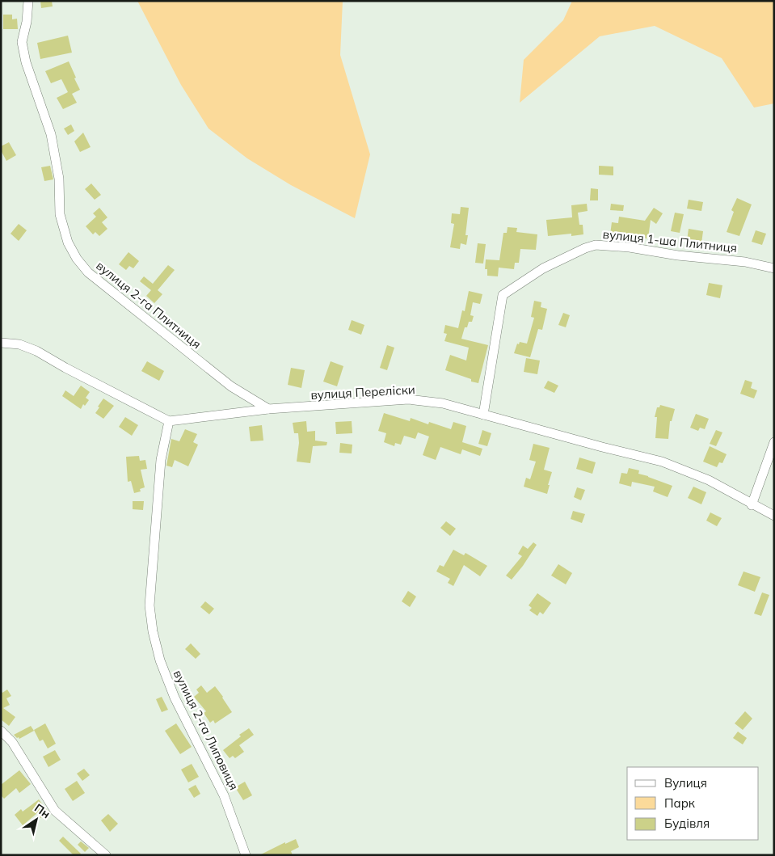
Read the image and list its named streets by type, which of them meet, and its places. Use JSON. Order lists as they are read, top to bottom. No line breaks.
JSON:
{"streets":{"street":["вулиця 1-ша Плитниця","вулиця 2-га Плитниця","вулиця Переліски","вулиця 2-га Липовиця"]},"crossings":[["вулиця 1-ша Плитниця","вулиця Переліски"],["вулиця 2-га Плитниця","вулиця Переліски"],["вулиця Переліски","вулиця 2-га Липовиця"]],"legend":["Вулиця","Парк","Будівля"],"north":"top right"}
